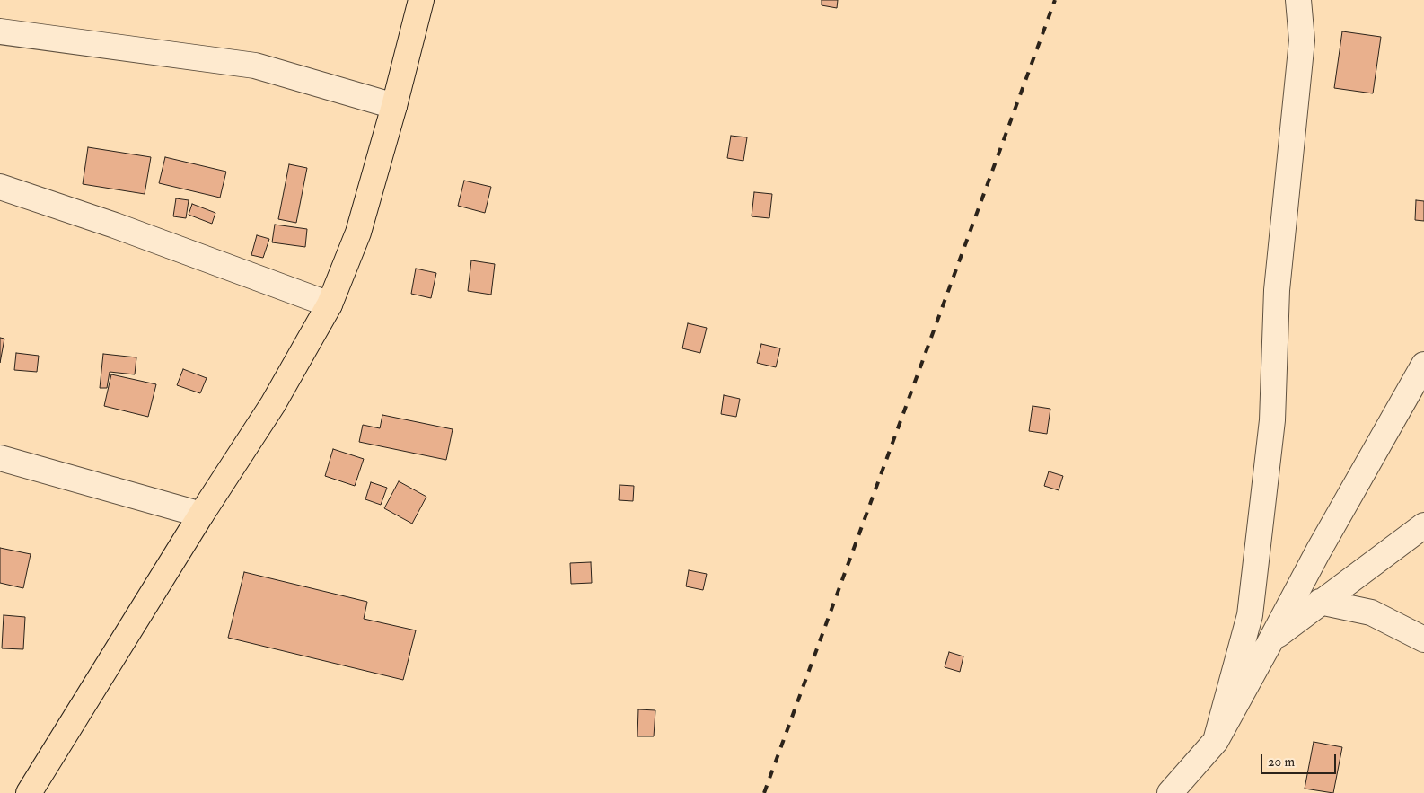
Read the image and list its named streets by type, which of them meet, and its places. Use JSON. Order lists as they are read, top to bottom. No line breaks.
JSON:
{"scale_bar":"20 m"}
